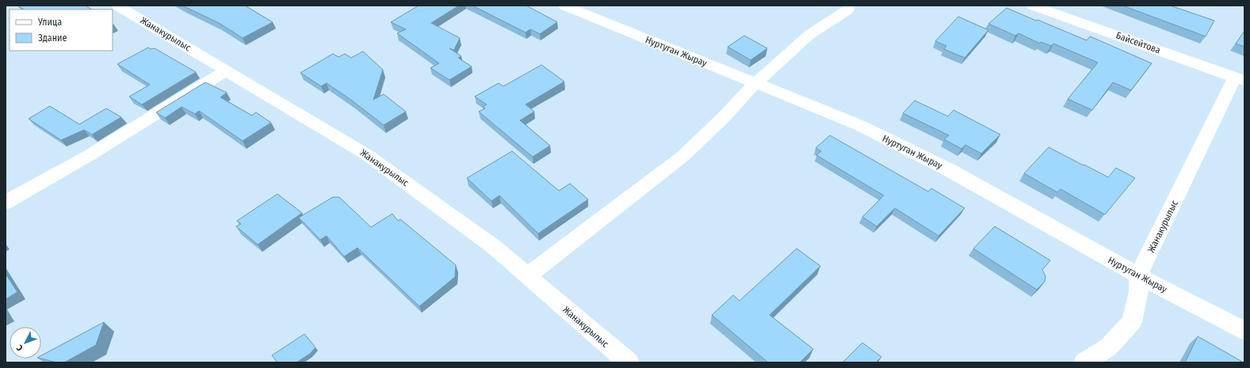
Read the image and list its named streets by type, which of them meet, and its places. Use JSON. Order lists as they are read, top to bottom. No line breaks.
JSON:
{"streets":{"street":["Жанакурылыс","Байсейтова","Нуртуган Жырау"]},"crossings":[["Жанакурылыс","Байсейтова"],["Жанакурылыс","Нуртуган Жырау"]],"legend":["Улица","Здание"],"north":"bottom left"}
